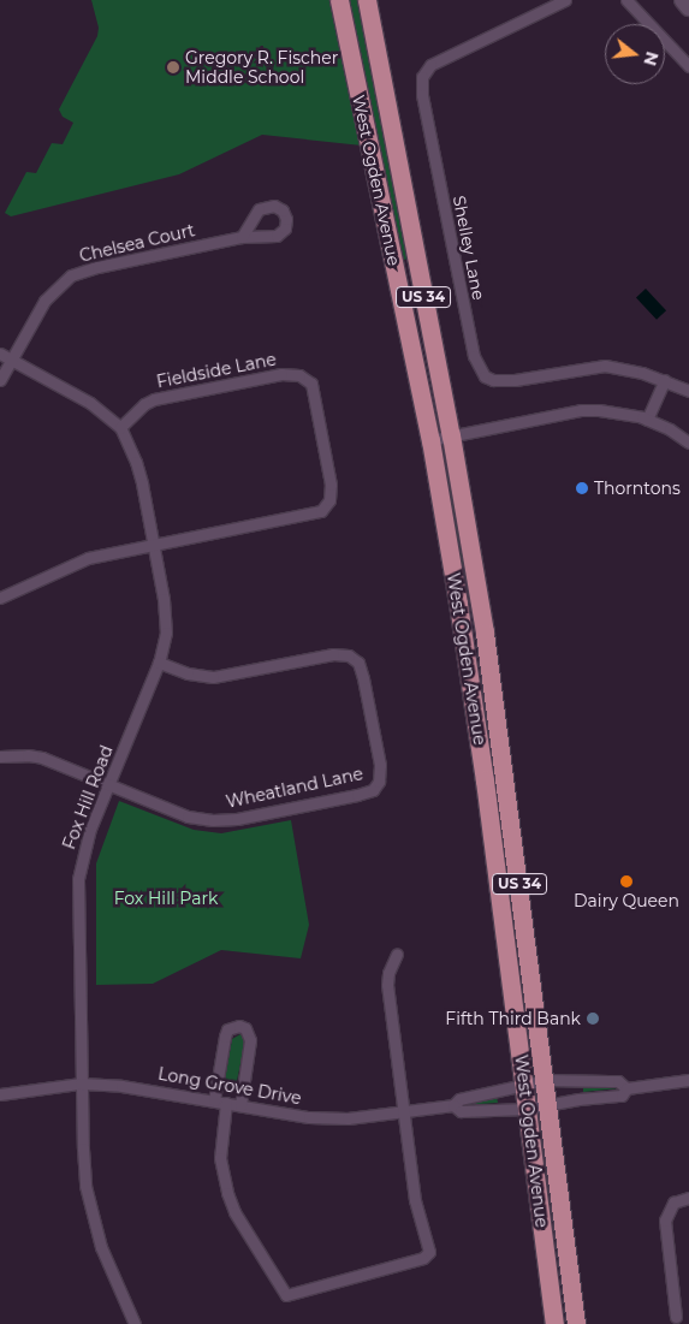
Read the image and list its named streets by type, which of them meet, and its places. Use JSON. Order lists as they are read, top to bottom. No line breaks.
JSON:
{"streets":{"main road":["West Ogden Avenue","US 34"],"street":["Chelsea Court","Shelley Lane","Fieldside Lane","Wheatland Lane","Fox Hill Road","Long Grove Drive"]},"crossings":[["West Ogden Avenue","Long Grove Drive"],["Chelsea Court","Fox Hill Road"],["Fieldside Lane","Fox Hill Road"],["Wheatland Lane","Fox Hill Road"],["Fox Hill Road","Long Grove Drive"]],"parks":["Fox Hill Park"],"places":["Gregory R. Fischer Middle School","Thorntons","Dairy Queen","Fifth Third Bank"],"north":"right"}
